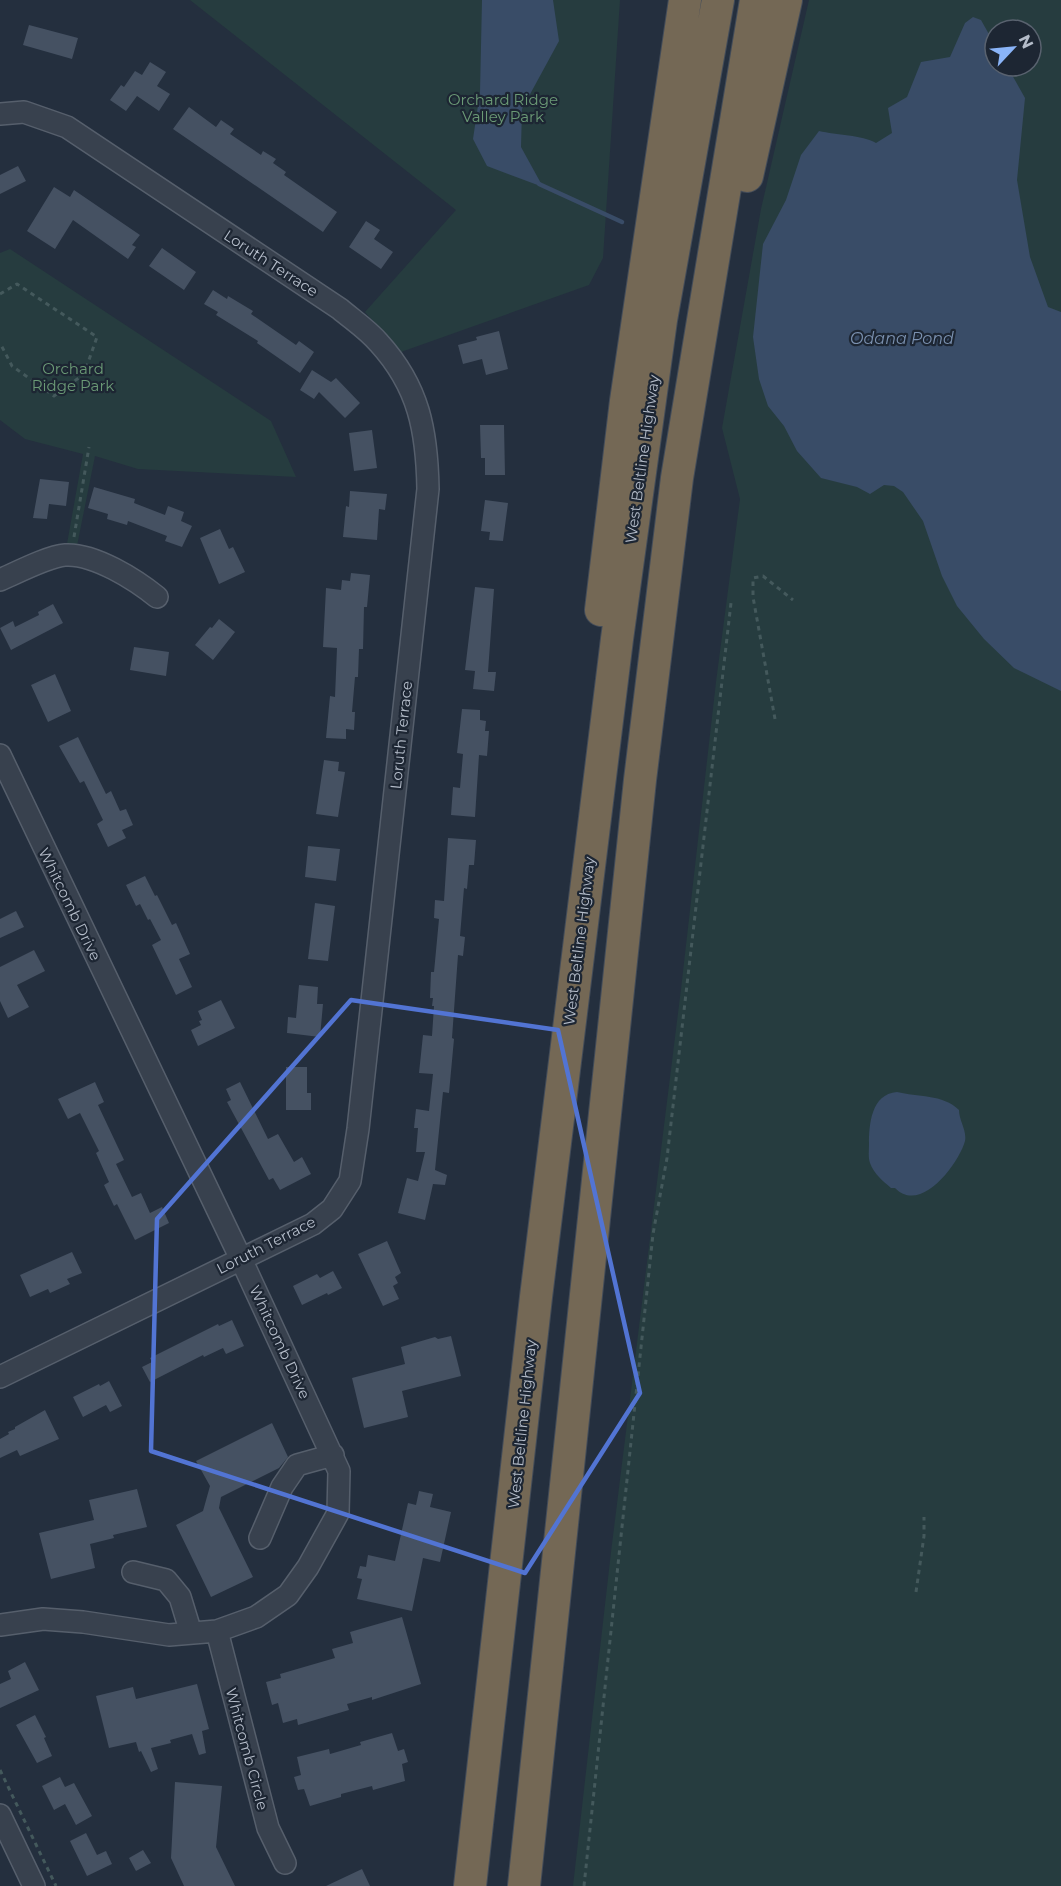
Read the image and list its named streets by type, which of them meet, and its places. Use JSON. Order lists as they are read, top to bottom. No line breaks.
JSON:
{"streets":{"highway":["West Beltline Highway"],"street":["Loruth Terrace","Whitcomb Drive","Whitcomb Circle"]},"crossings":[["Loruth Terrace","Whitcomb Drive"],["Whitcomb Drive","Whitcomb Circle"]],"water":["Odana Pond"],"parks":["Orchard Ridge Valley Park","Orchard Ridge Park"],"north":"top right"}
